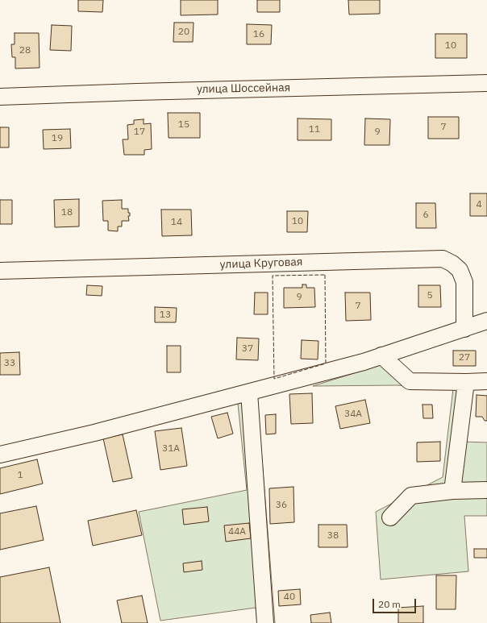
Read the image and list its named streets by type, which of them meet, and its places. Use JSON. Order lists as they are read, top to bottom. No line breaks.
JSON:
{"streets":{"lane":["улица Шоссейная","улица Круговая"]},"house_numbers":["20","16","10","28","15","7","11","17","9","19","4","18","6","10","14","5","9","7","13","37","27","33","34А","31А","1","36","44А","38","40"],"scale_bar":"20 m"}
